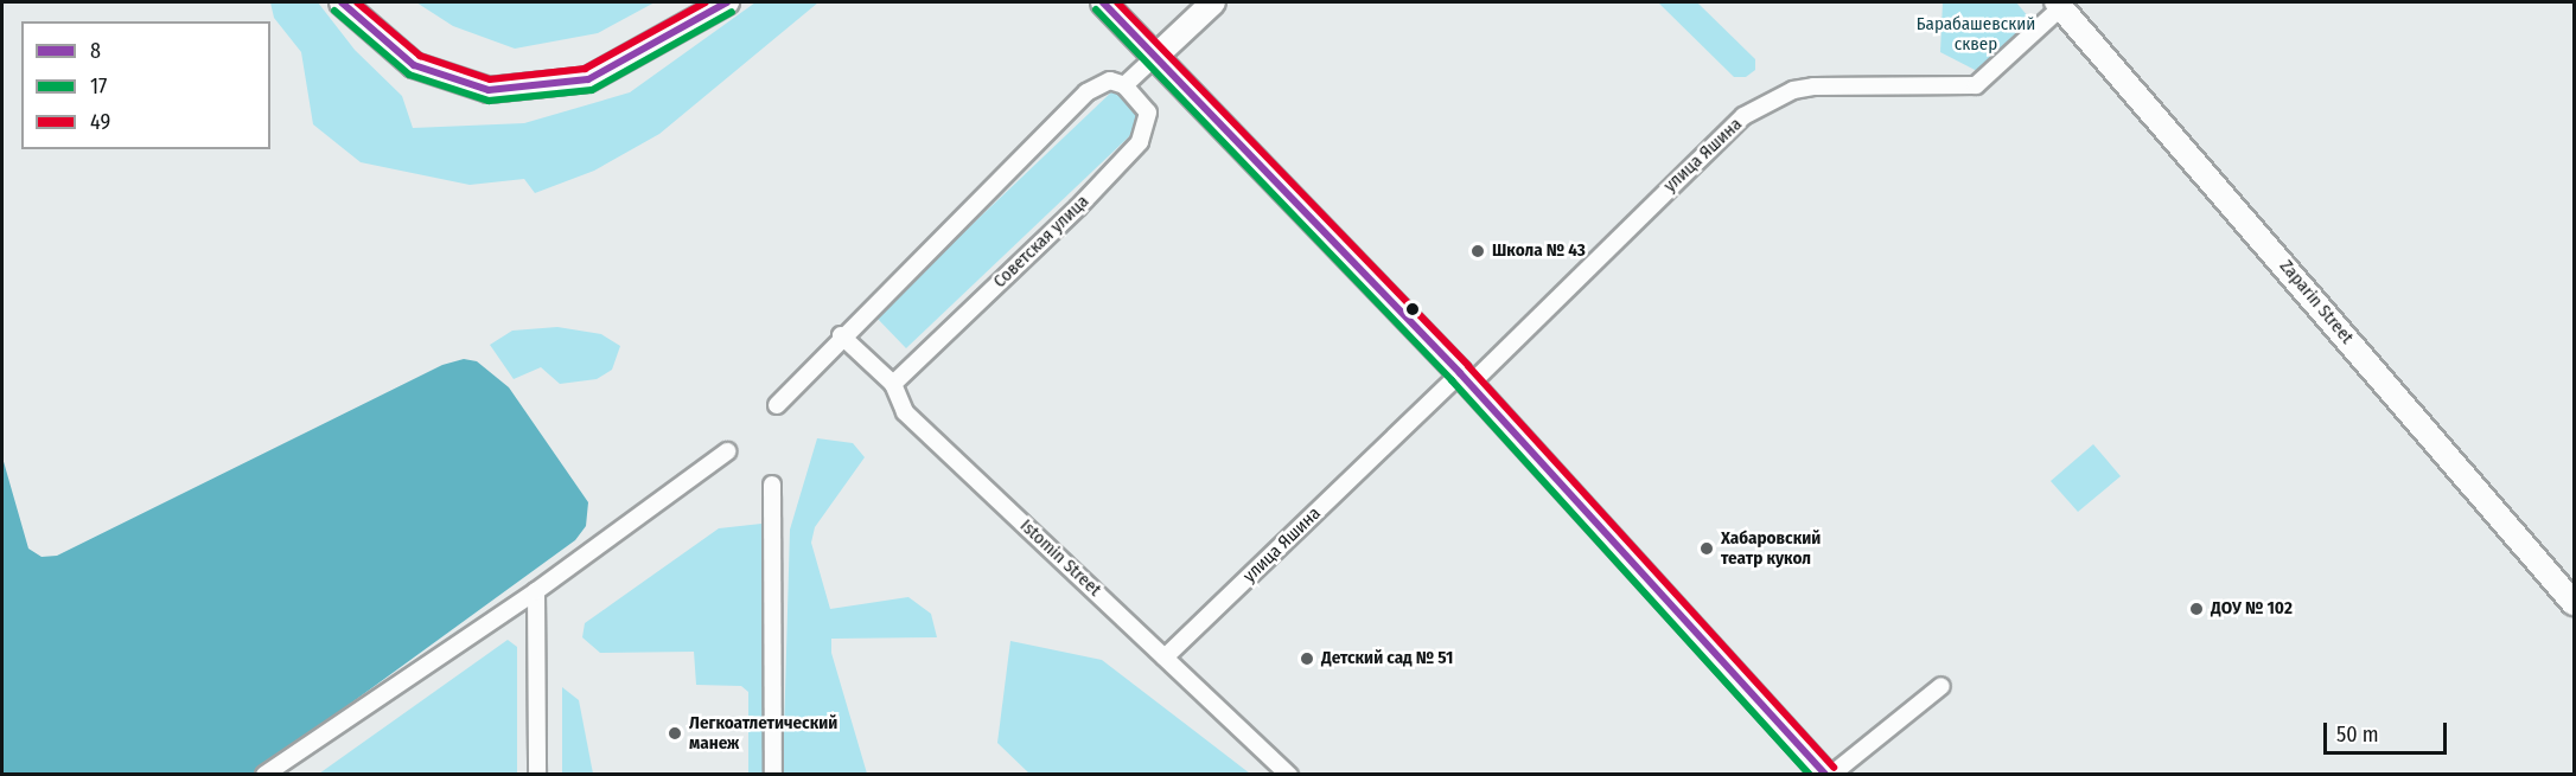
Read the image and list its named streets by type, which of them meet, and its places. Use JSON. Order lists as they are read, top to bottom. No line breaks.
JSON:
{"streets":{"main road":["Zaparin Street"],"street":["улица Яшина","Советская улица","Istomin Street"]},"crossings":[["улица Яшина","Zaparin Street"],["улица Яшина","Istomin Street"],["Советская улица","Istomin Street"]],"parks":["Барабашевский сквер"],"places":["Школа № 43","Хабаровский театр кукол","ДОУ № 102","Детский сад № 51","Легкоатлетический манеж"],"lines":["transit line 8","transit line 49","transit line 17"],"legend":["8","17","49"],"scale_bar":"50 m"}
